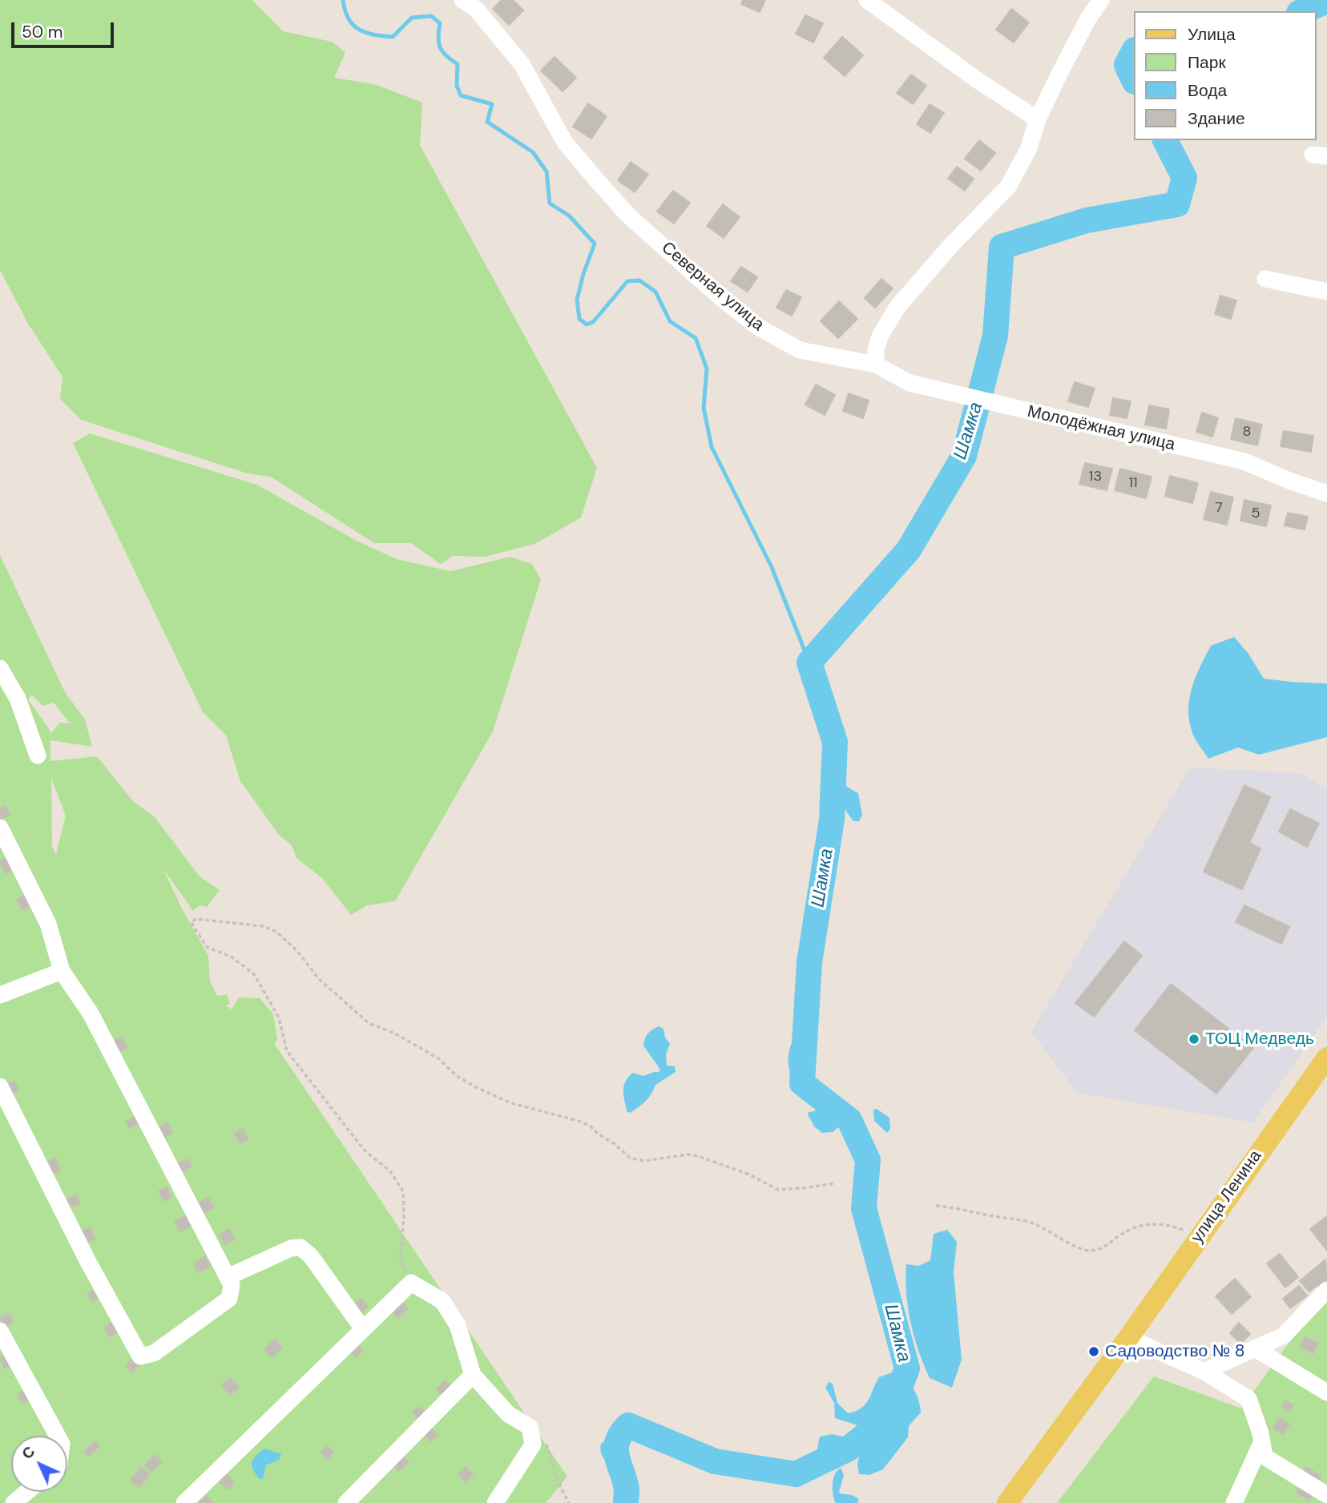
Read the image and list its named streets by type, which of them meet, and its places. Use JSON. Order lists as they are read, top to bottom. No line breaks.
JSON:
{"streets":{"main road":["улица Ленина"],"street":["Северная улица","Молодёжная улица"]},"crossings":[["Северная улица","Молодёжная улица"]],"water":["Шамка"],"places":["ТОЦ Медведь","Садоводство № 8"],"house_numbers":["8","13","11","7","5"],"legend":["Улица","Парк","Вода","Здание"],"scale_bar":"50 m","north":"top left"}
